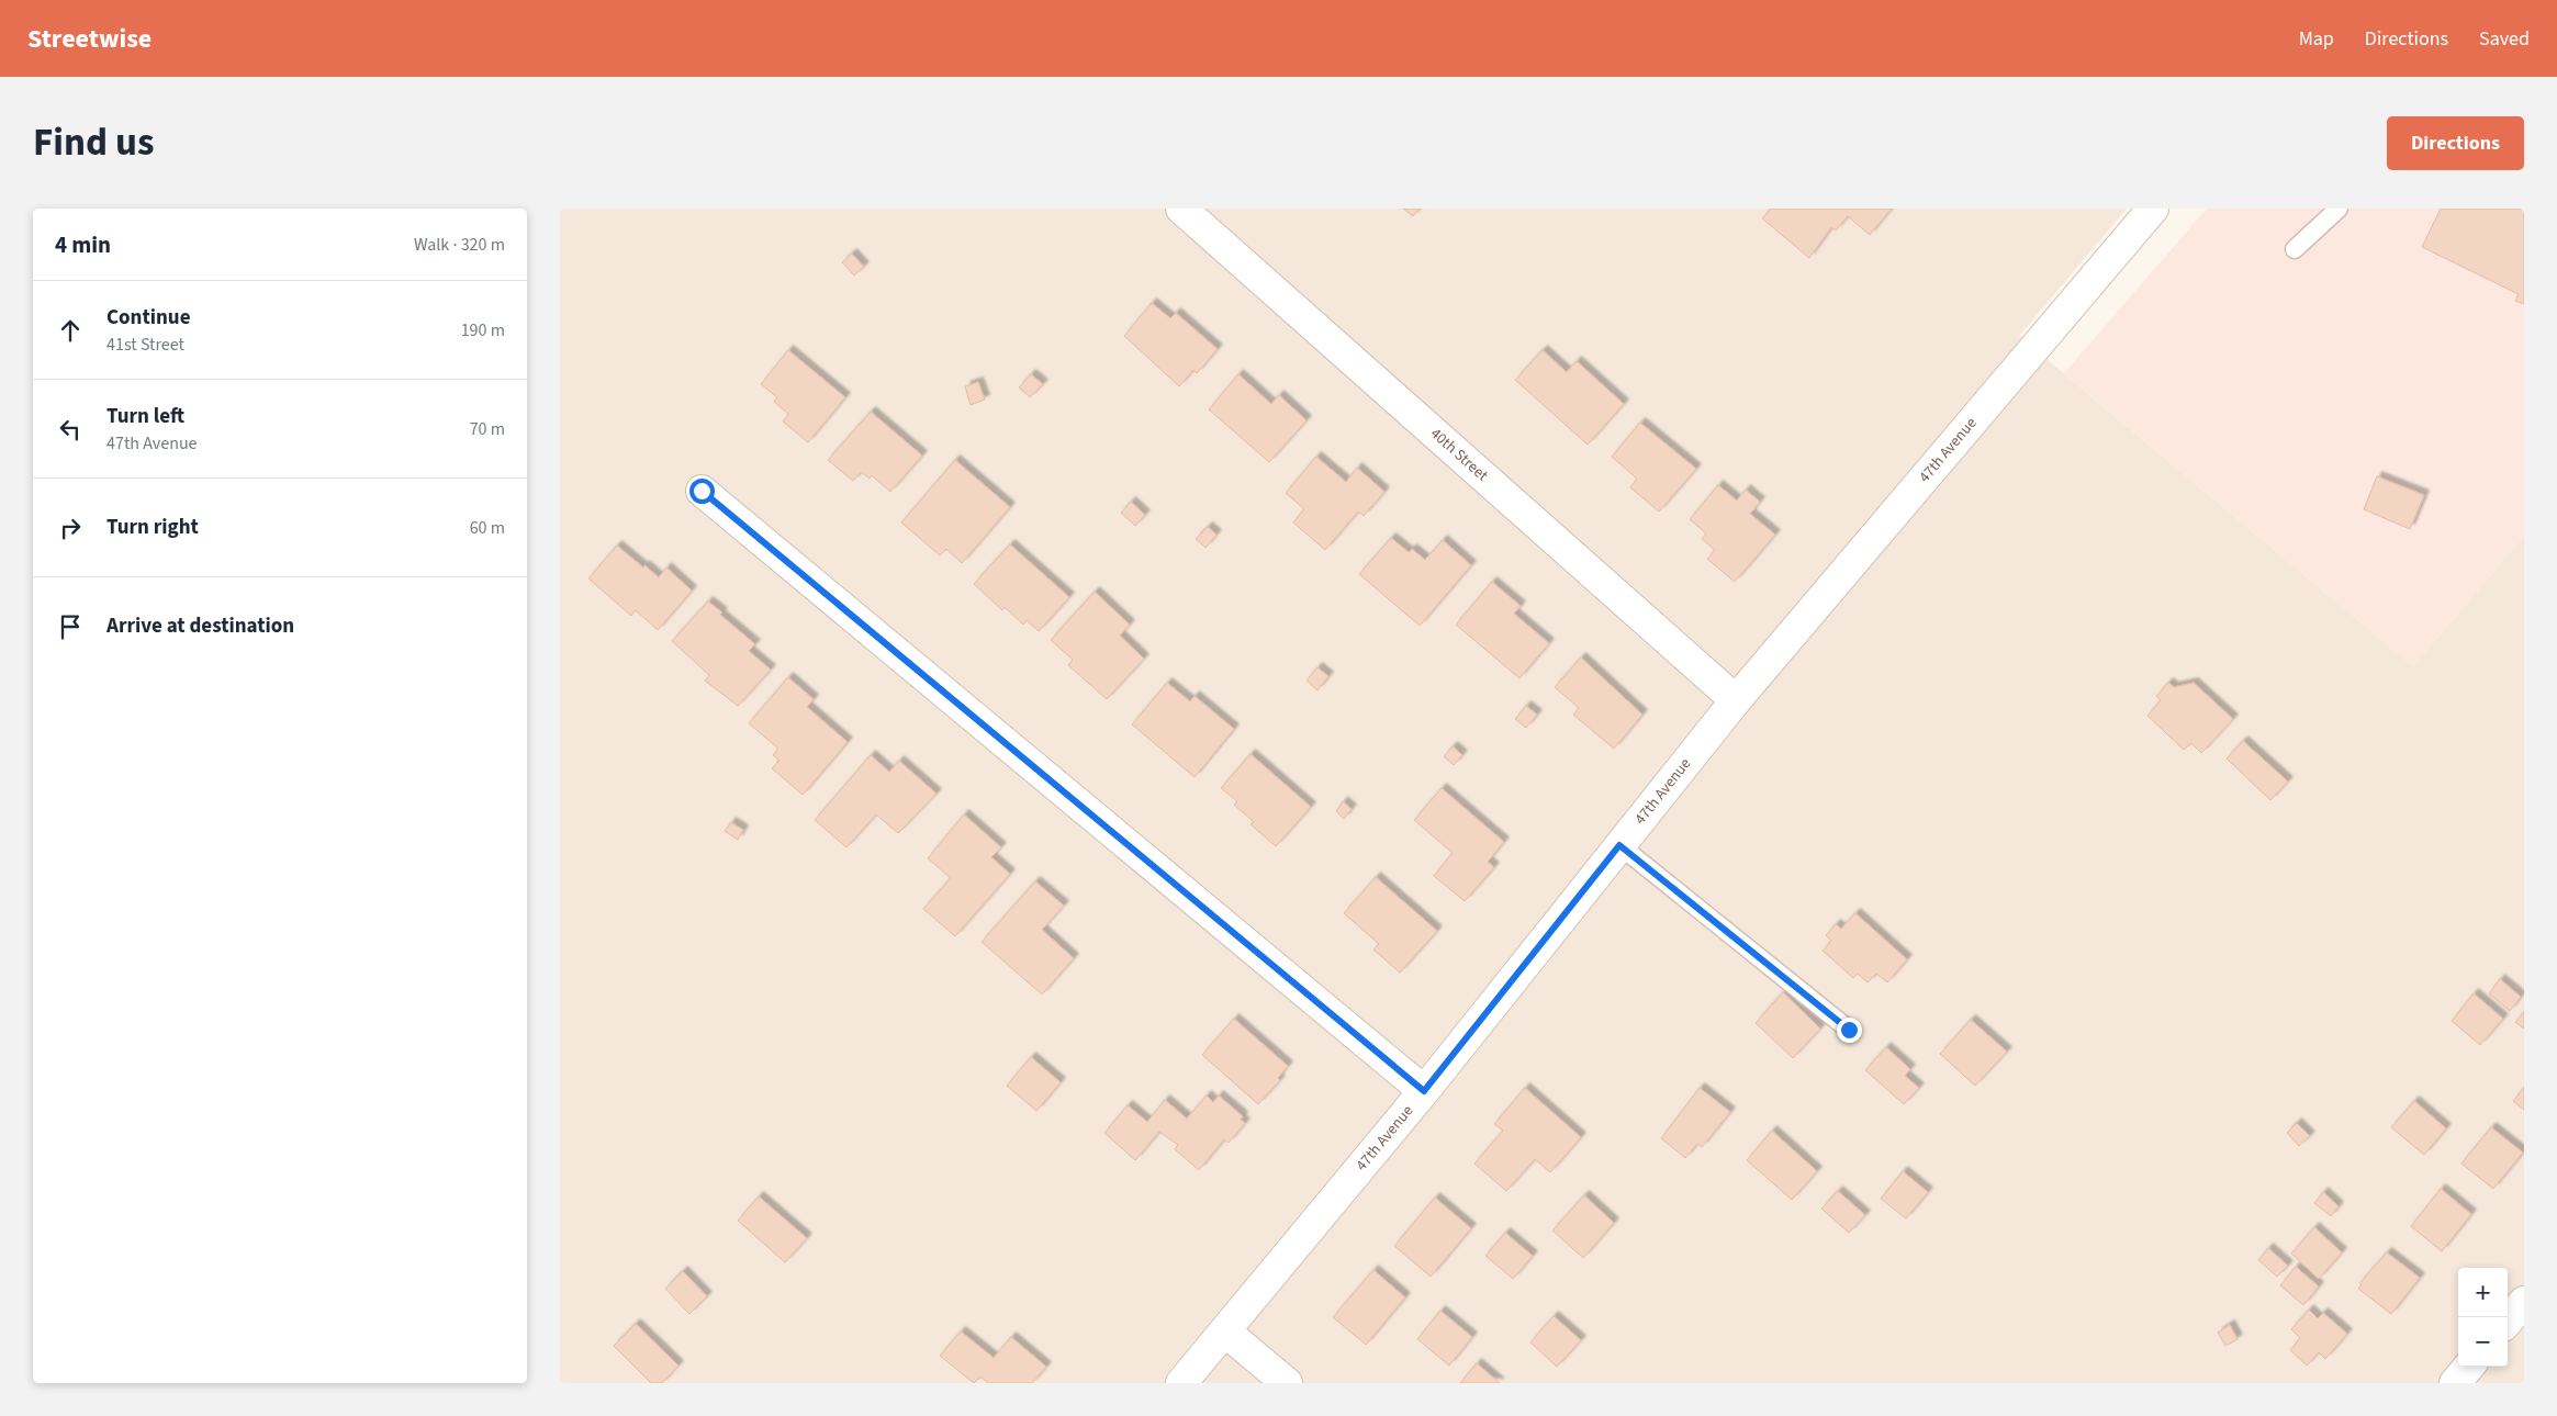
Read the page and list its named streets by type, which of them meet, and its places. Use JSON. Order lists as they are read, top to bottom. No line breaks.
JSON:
{"streets":{"street":["47th Avenue","40th Street"]},"crossings":[["47th Avenue","40th Street"]],"page":{"header":"Streetwise","nav":["Map","Directions","Saved"],"title":"Find us","buttons":"Directions","heading":["4 min","Walk · 320 m"],"list":[["Continue","41st Street","190 m"],["Turn left","47th Avenue","70 m"],["Turn right","60 m"],"Arrive at destination"],"map_buttons":["+","−"]}}
